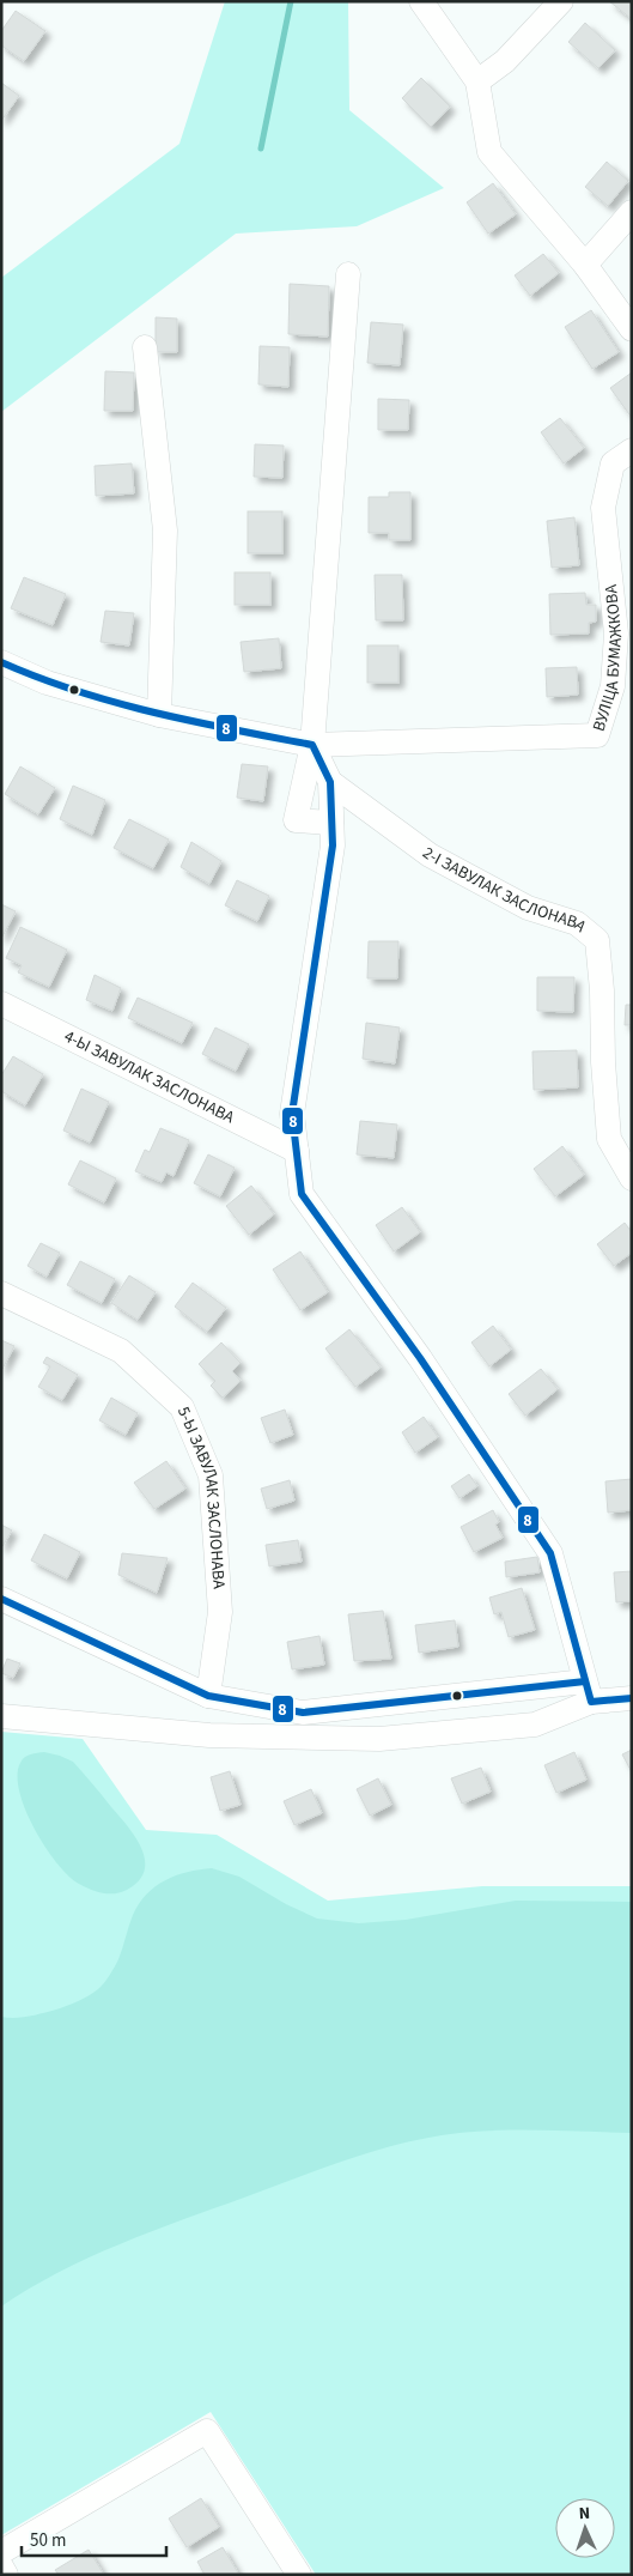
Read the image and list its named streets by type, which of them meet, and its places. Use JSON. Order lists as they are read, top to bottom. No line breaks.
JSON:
{"streets":{"street":["ВУЛІЦА БУМАЖКОВА","2-І ЗАВУЛАК ЗАСЛОНАВА","4-Ы ЗАВУЛАК ЗАСЛОНАВА","5-Ы ЗАВУЛАК ЗАСЛОНАВА"]},"lines":["transit line 8"],"scale_bar":"50 m","north":"top"}
